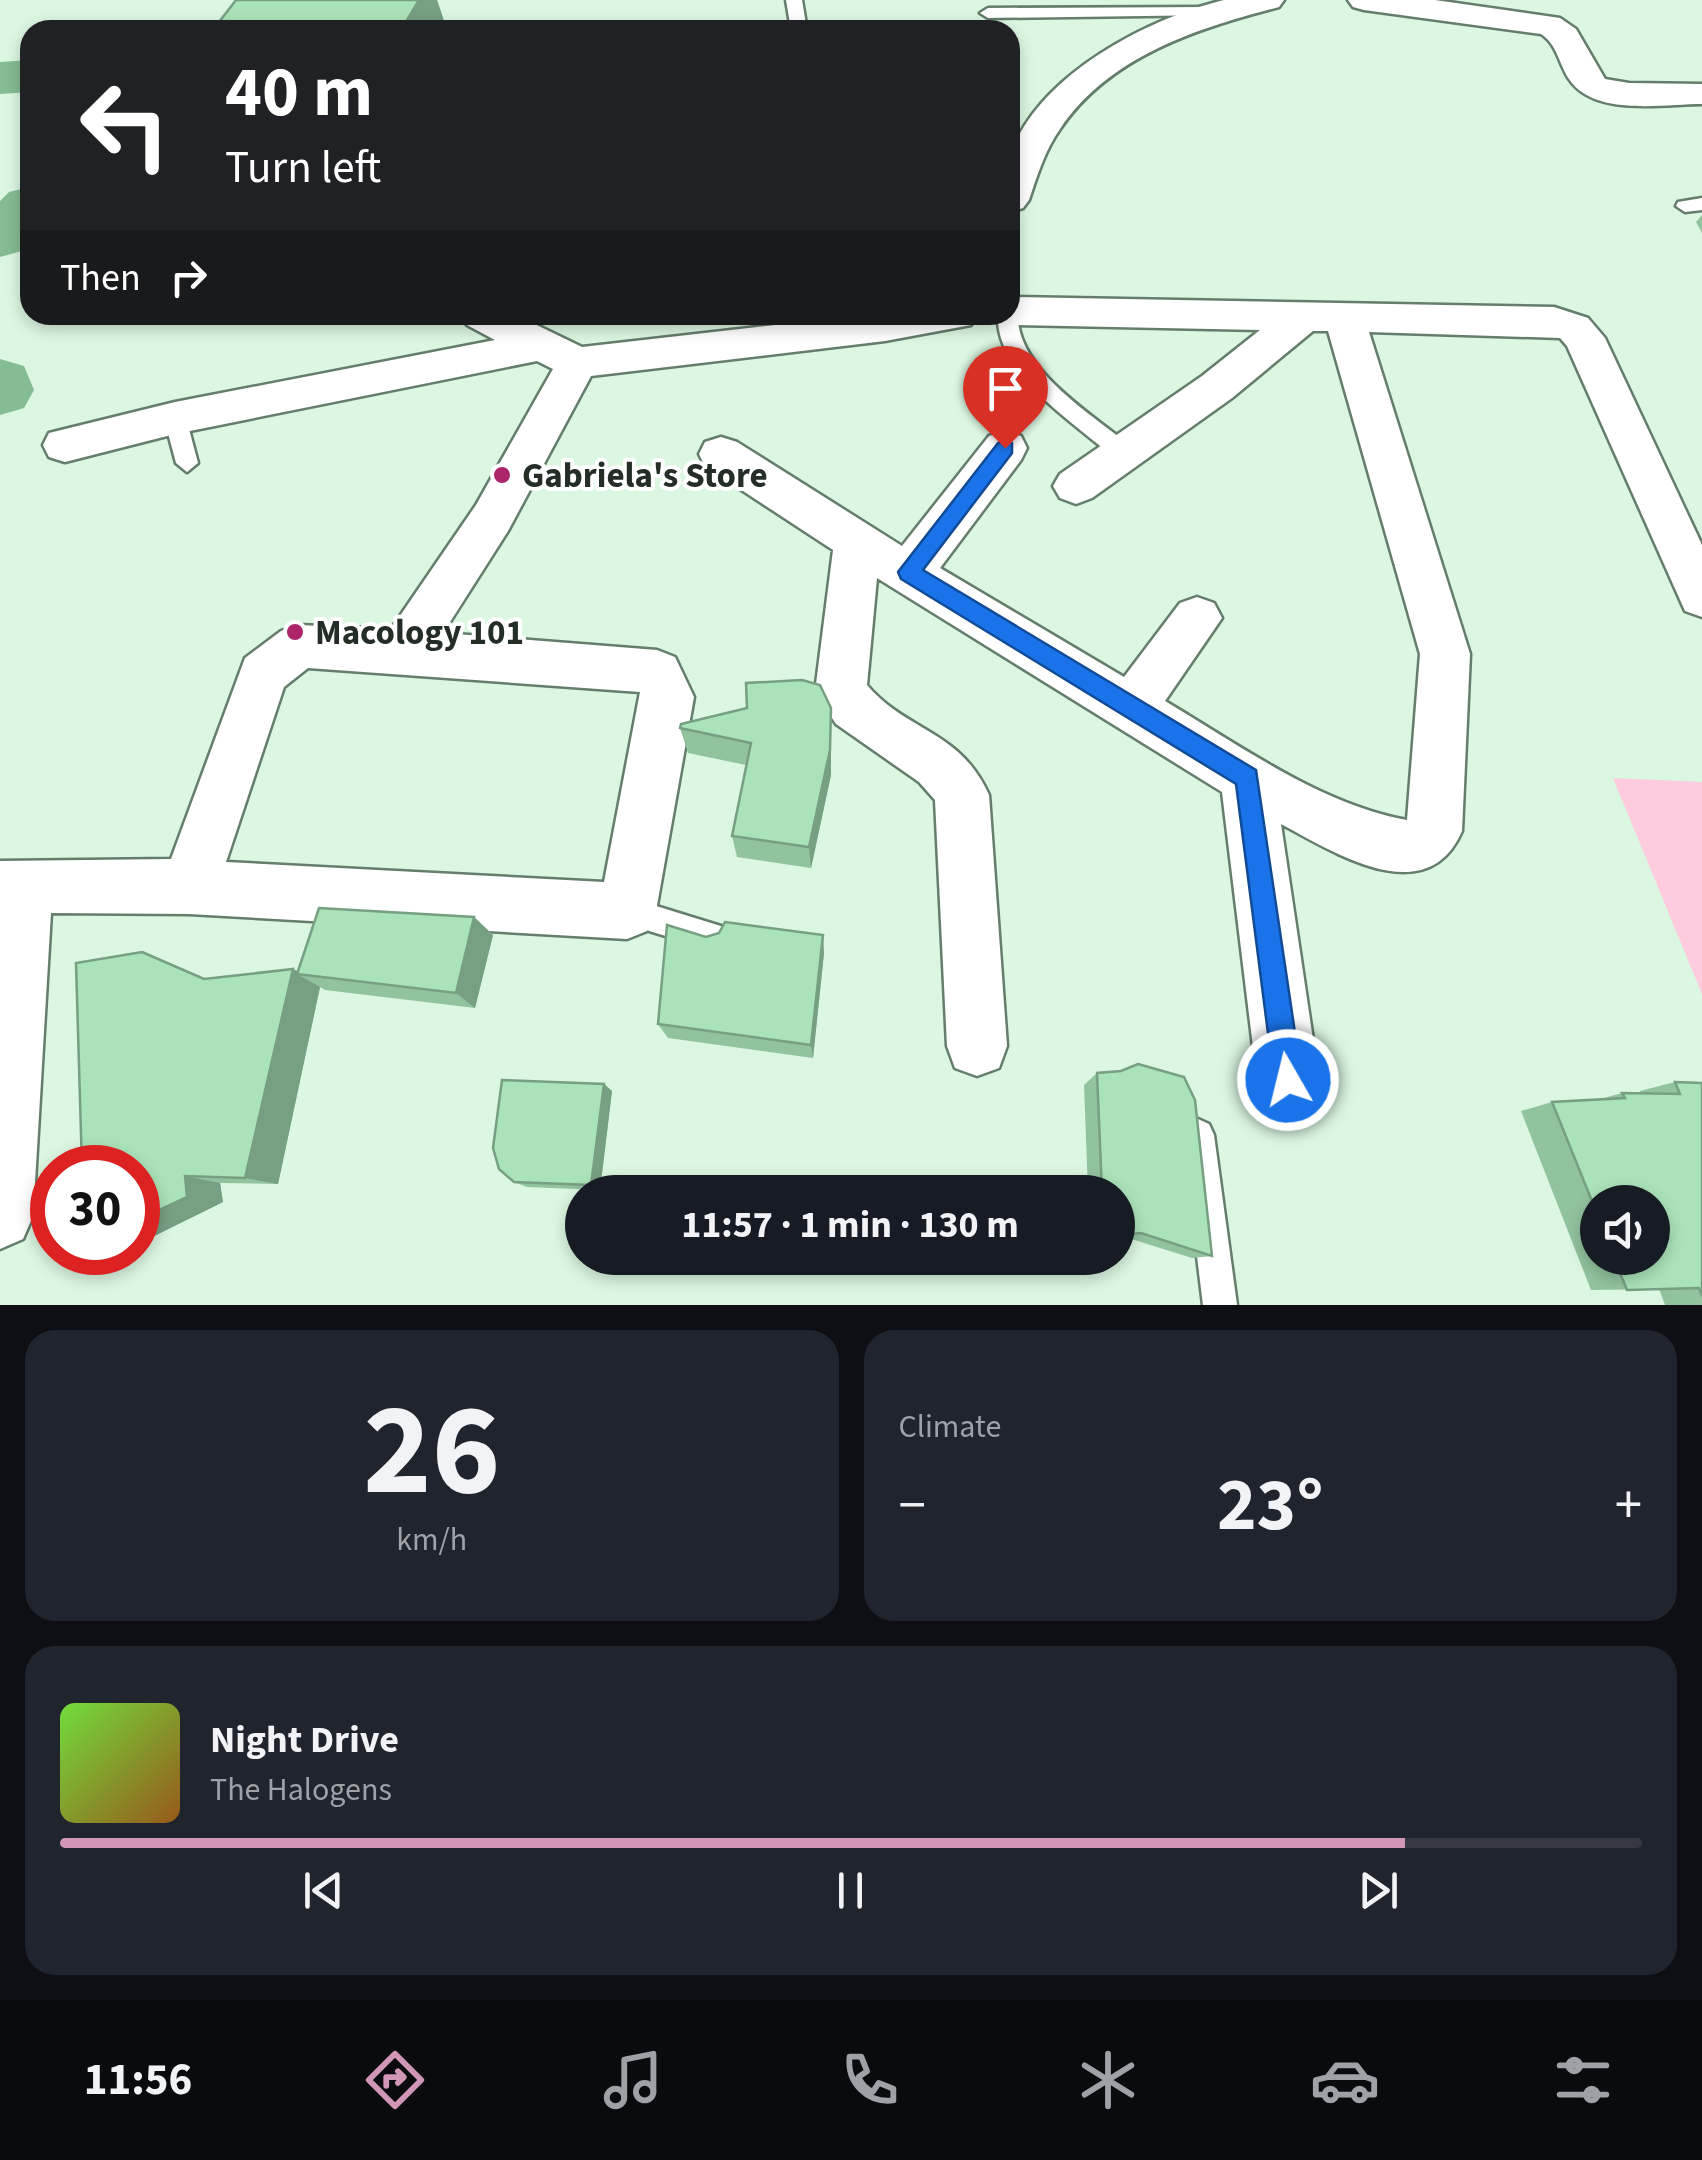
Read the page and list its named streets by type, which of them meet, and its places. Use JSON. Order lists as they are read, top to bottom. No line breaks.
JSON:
{"places":["Gabriela's Store","Macology 101"],"page":{"turn":["40 m","Turn left"],"then":"Then","limit":"30","trip":"11:57 · 1 min · 130 m","tile":[["26","km/h"],"Climate"],"heat":["−","23°","+"],"song":["Night Drive","The Halogens"],"tabs":"11:56"}}
